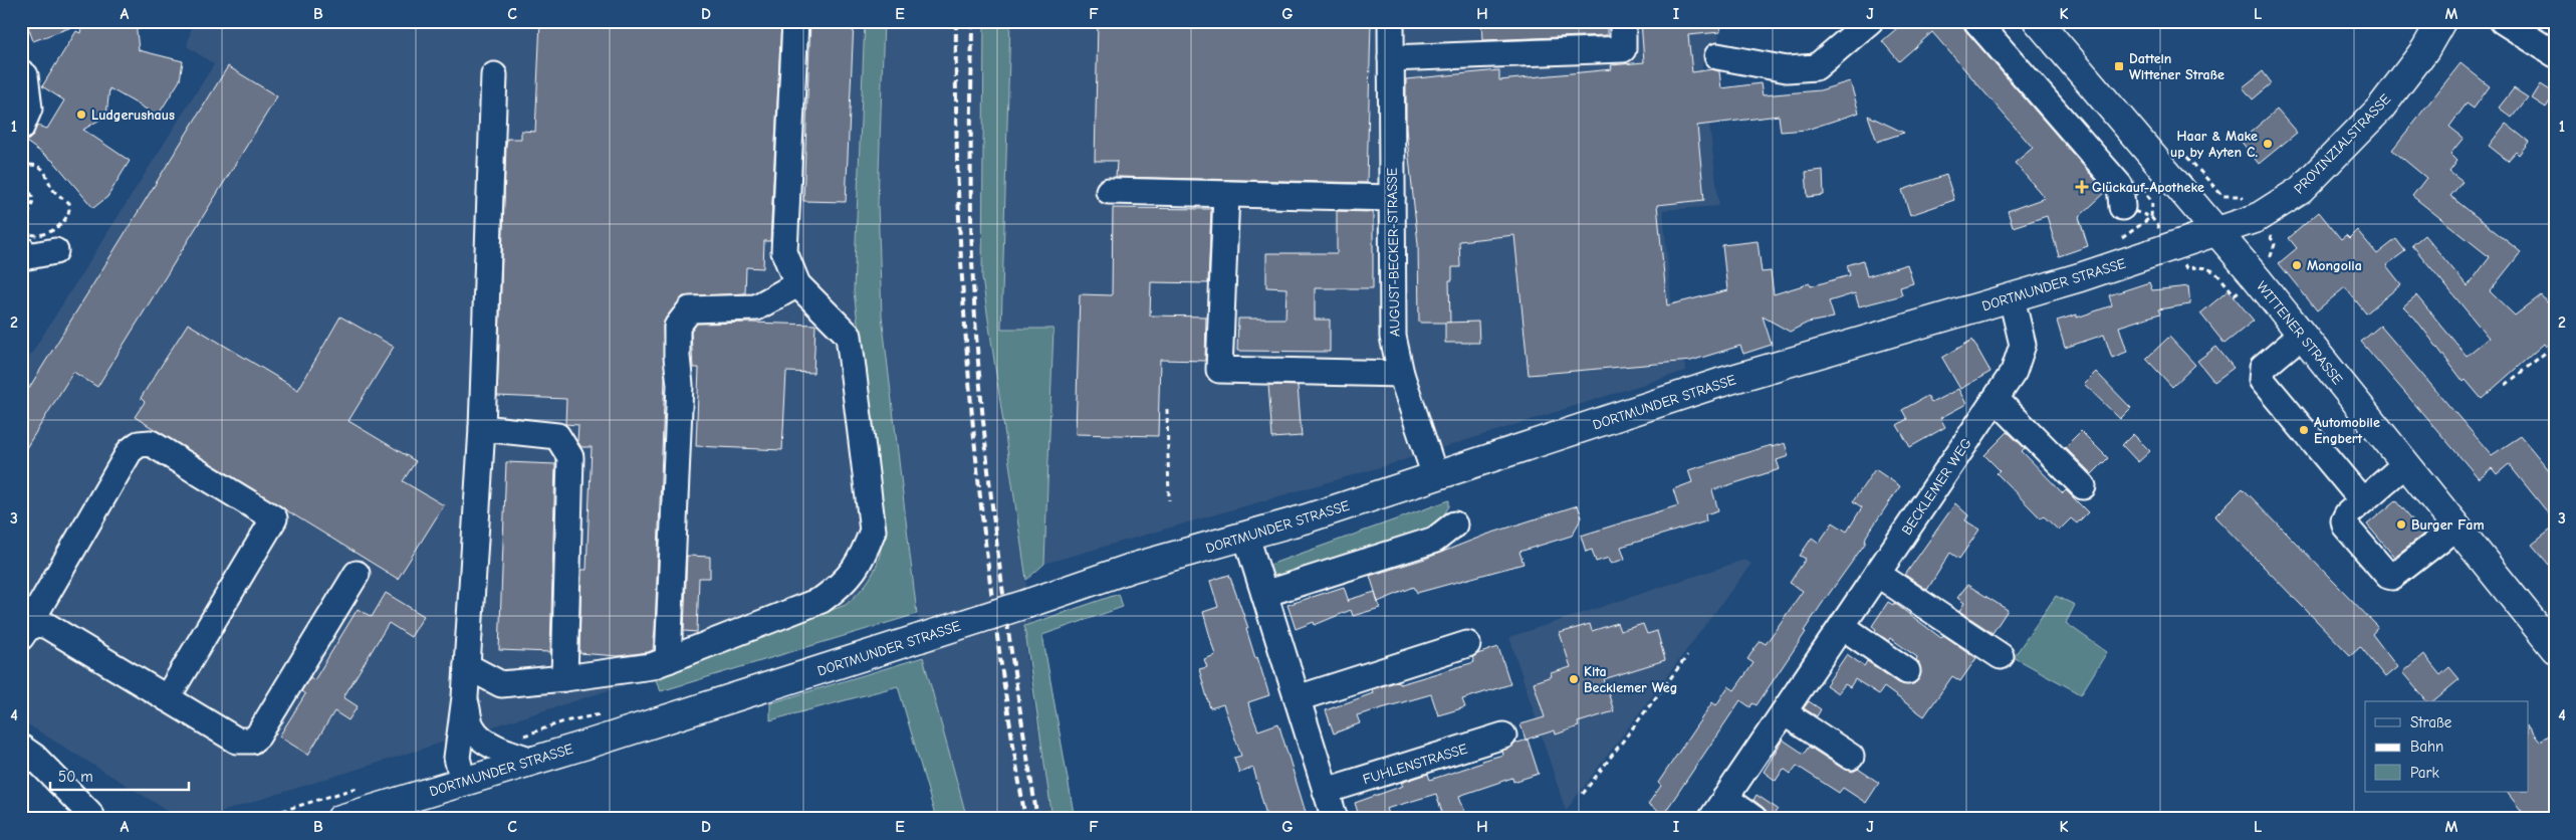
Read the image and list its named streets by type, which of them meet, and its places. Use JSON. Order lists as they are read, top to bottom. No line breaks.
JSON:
{"streets":{"main road":["PROVINZIALSTRASSE","DORTMUNDER STRASSE","WITTENER STRASSE"],"street":["AUGUST-BECKER-STRASSE","BECKLEMER WEG","FUHLENSTRASSE"]},"crossings":[["PROVINZIALSTRASSE","DORTMUNDER STRASSE"],["PROVINZIALSTRASSE","WITTENER STRASSE"],["AUGUST-BECKER-STRASSE","DORTMUNDER STRASSE"],["DORTMUNDER STRASSE","WITTENER STRASSE"],["DORTMUNDER STRASSE","BECKLEMER WEG"]],"places":{"transit":["Datteln Wittener Straße"],"other":["Ludgerushaus","Haar & Make up by Ayten C.","Mongolia","Automobile Engbert","Burger Fam","Kita Becklemer Weg"],"health":["Glückauf-Apotheke"]},"legend":["Straße","Bahn","Park"],"scale_bar":"50 m","grid":{"columns":["A","B","C","D","E","F","G","H","I","J","K","L","M"],"rows":["1","2","3","4"]}}
